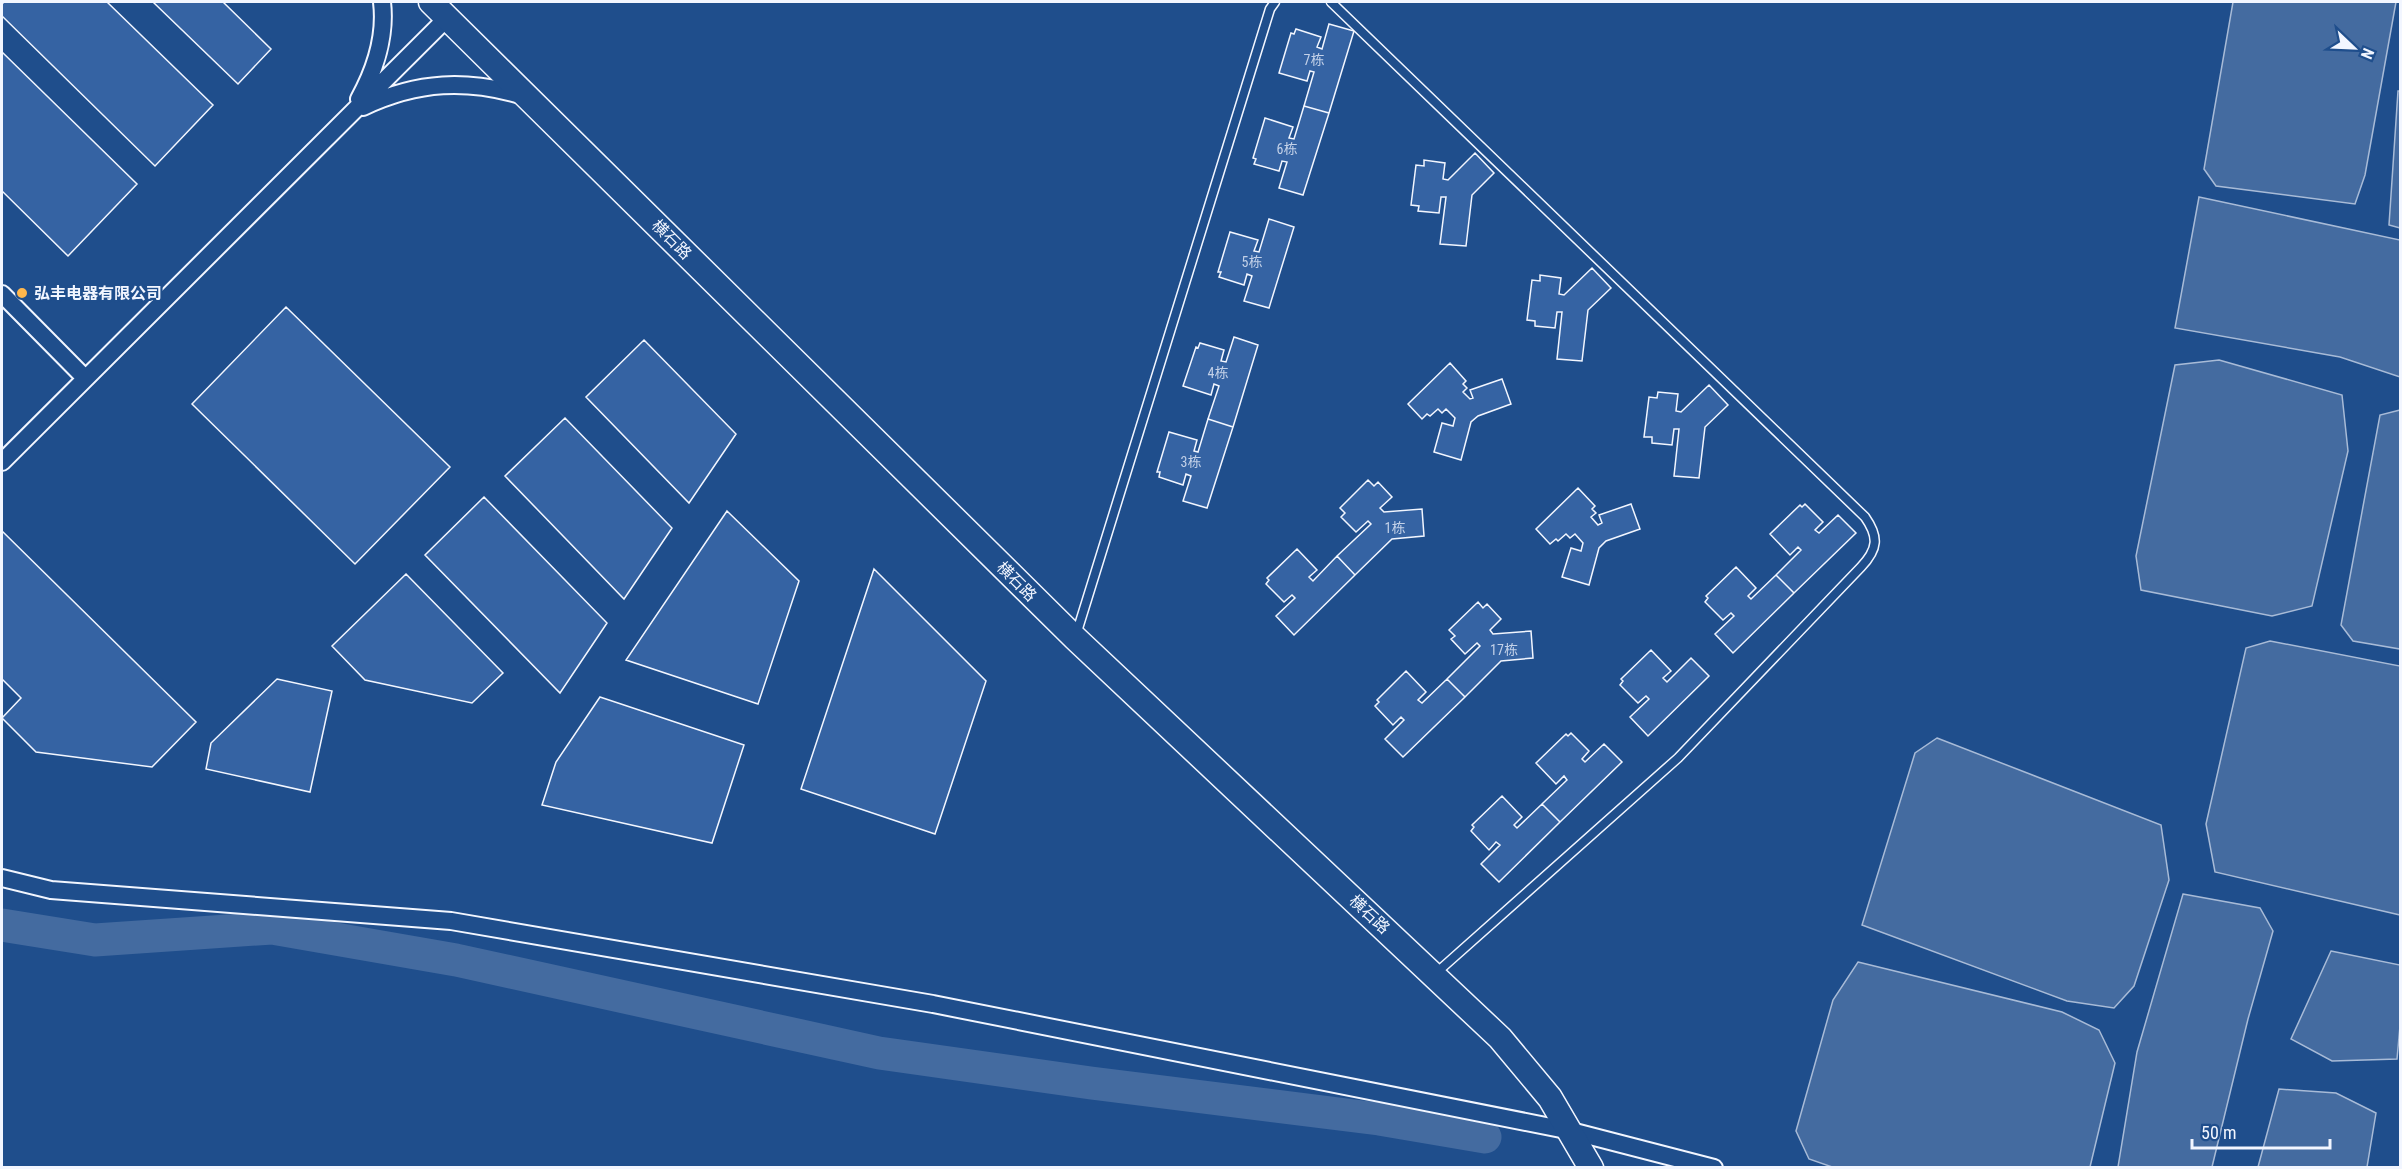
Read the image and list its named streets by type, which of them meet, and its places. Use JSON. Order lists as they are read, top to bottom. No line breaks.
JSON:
{"streets":{"main road":["横石路"]},"places":["弘丰电器有限公司"],"house_numbers":["7栋","6栋","5栋","4栋","3栋","1栋","17栋"],"scale_bar":"50 m","north":"bottom right"}
